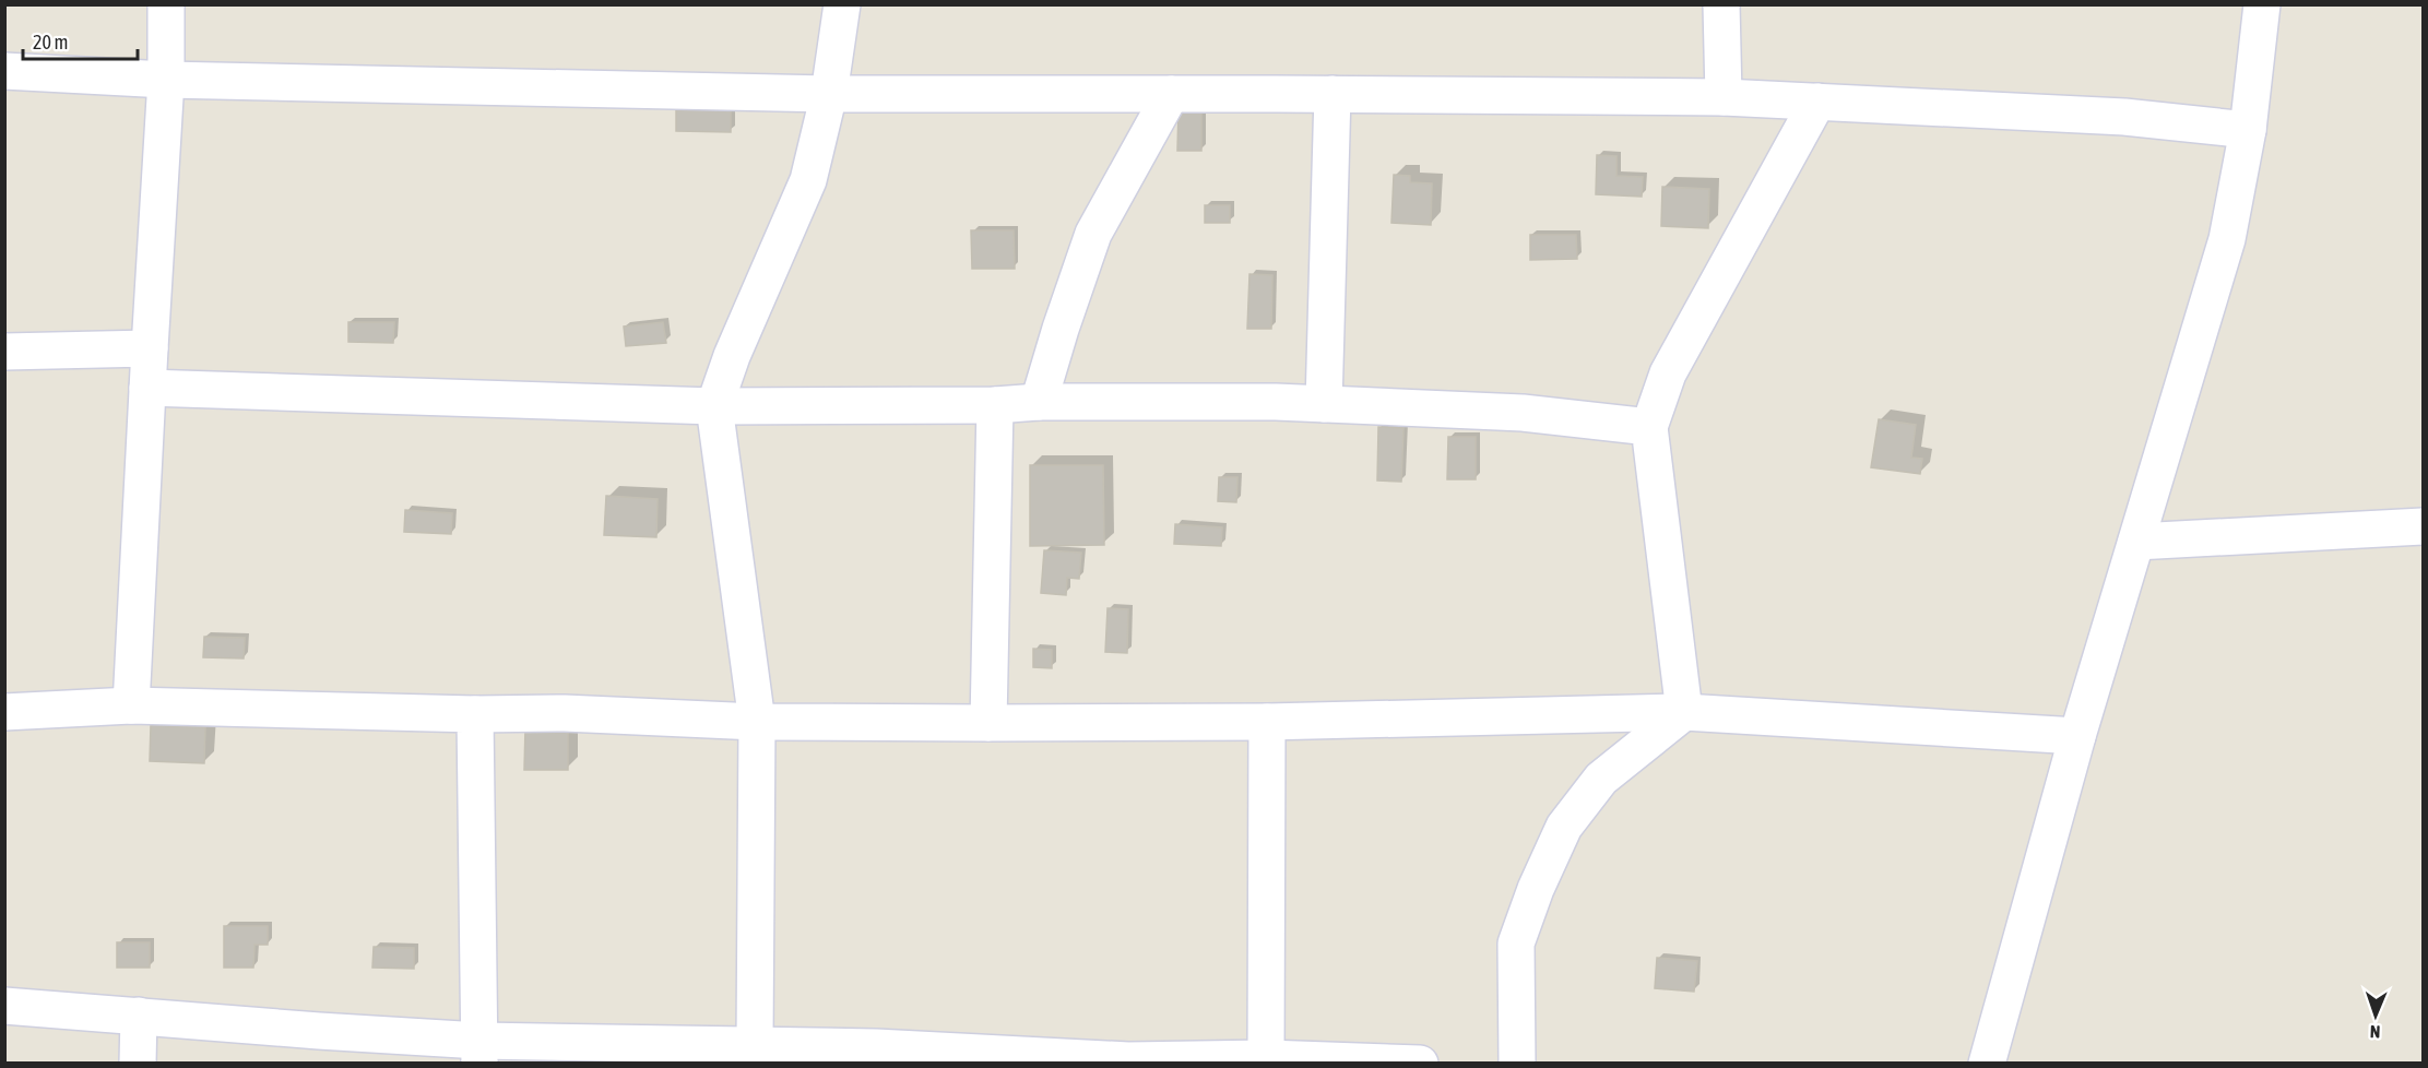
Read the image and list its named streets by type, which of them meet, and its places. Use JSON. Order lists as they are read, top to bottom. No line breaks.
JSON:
{"scale_bar":"20 m","north":"bottom"}
